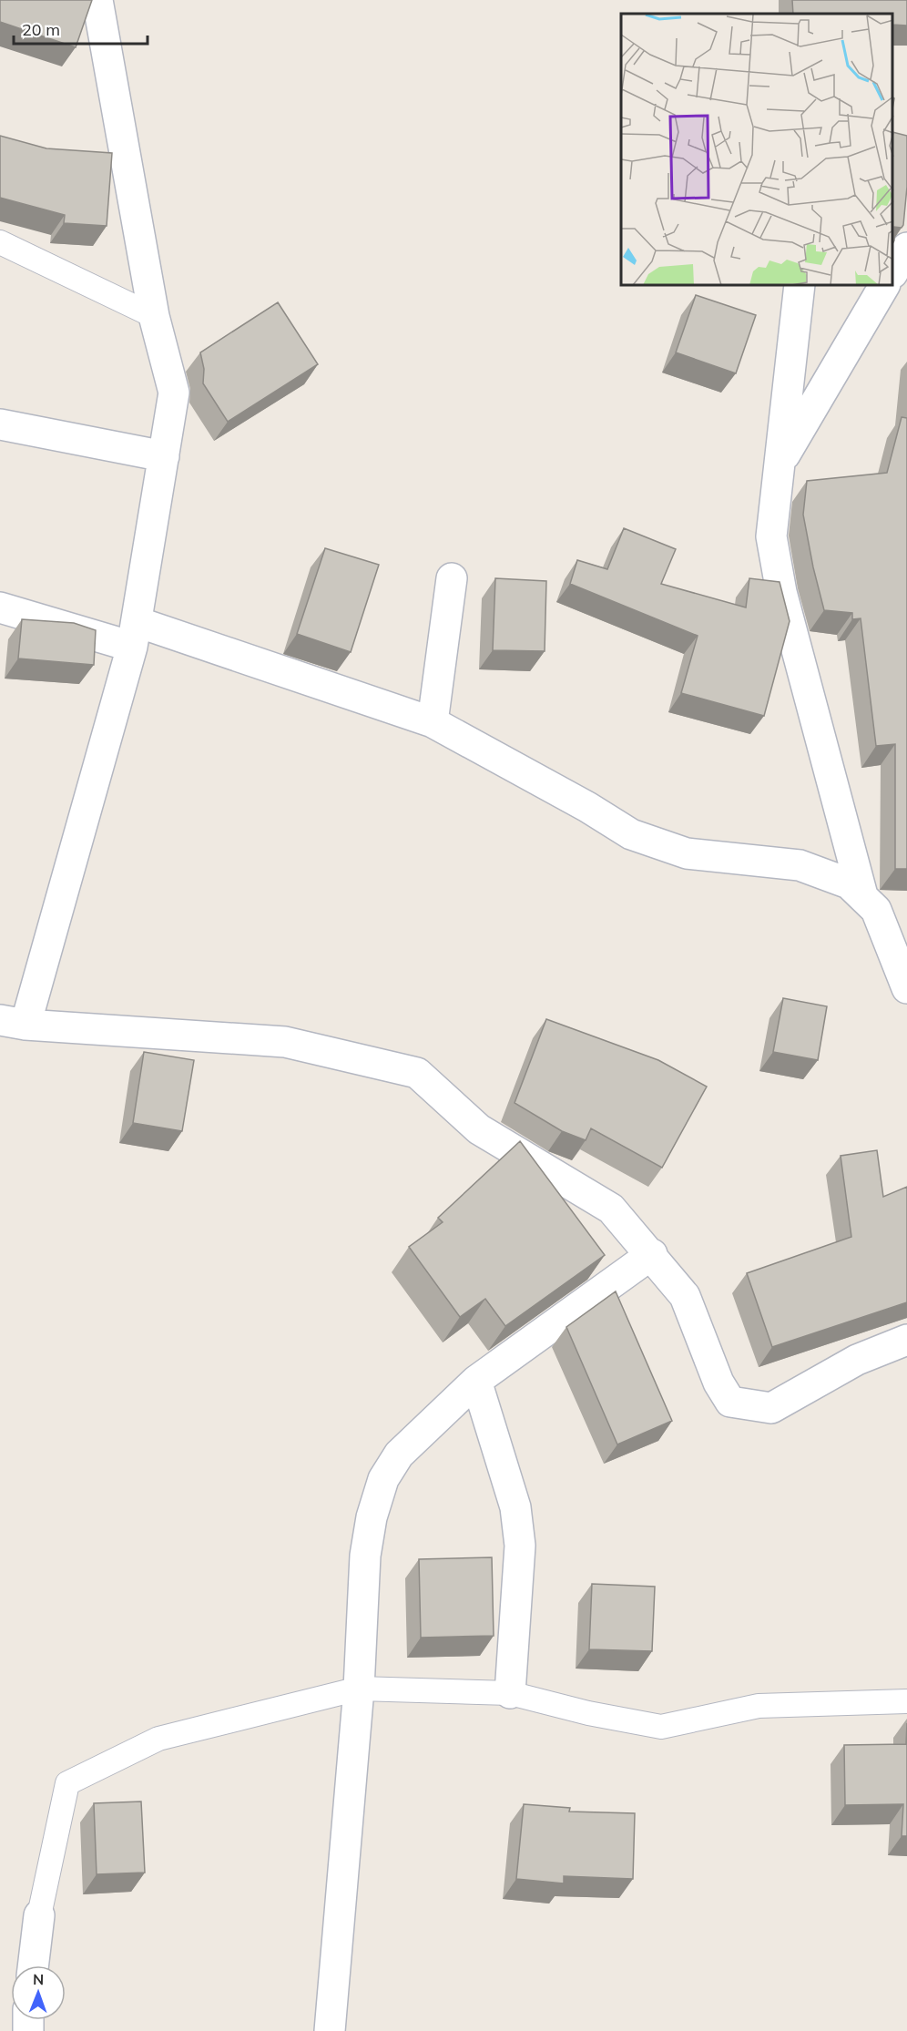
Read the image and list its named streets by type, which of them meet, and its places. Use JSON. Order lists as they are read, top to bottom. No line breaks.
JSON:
{"scale_bar":"20 m","north":"top"}
